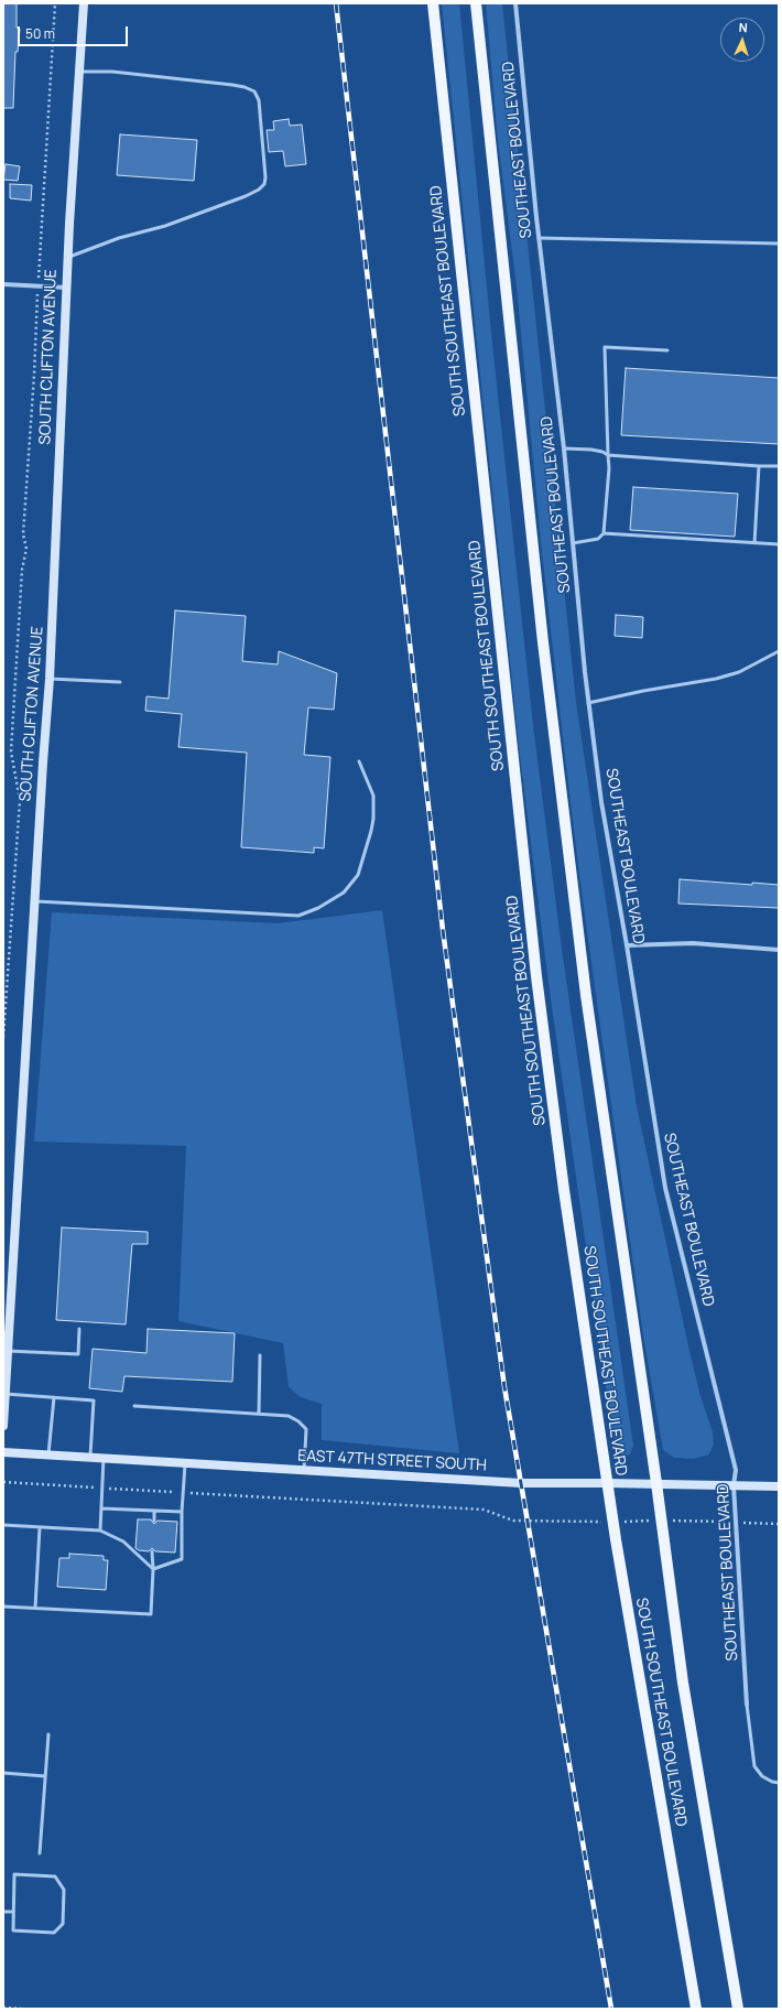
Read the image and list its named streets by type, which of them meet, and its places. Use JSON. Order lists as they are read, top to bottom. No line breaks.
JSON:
{"streets":{"main road":["SOUTH SOUTHEAST BOULEVARD"],"street":["SOUTHEAST BOULEVARD","SOUTH CLIFTON AVENUE","EAST 47TH STREET SOUTH"]},"crossings":[["SOUTHEAST BOULEVARD","EAST 47TH STREET SOUTH"],["SOUTH SOUTHEAST BOULEVARD","EAST 47TH STREET SOUTH"]],"scale_bar":"50 m","north":"top"}
